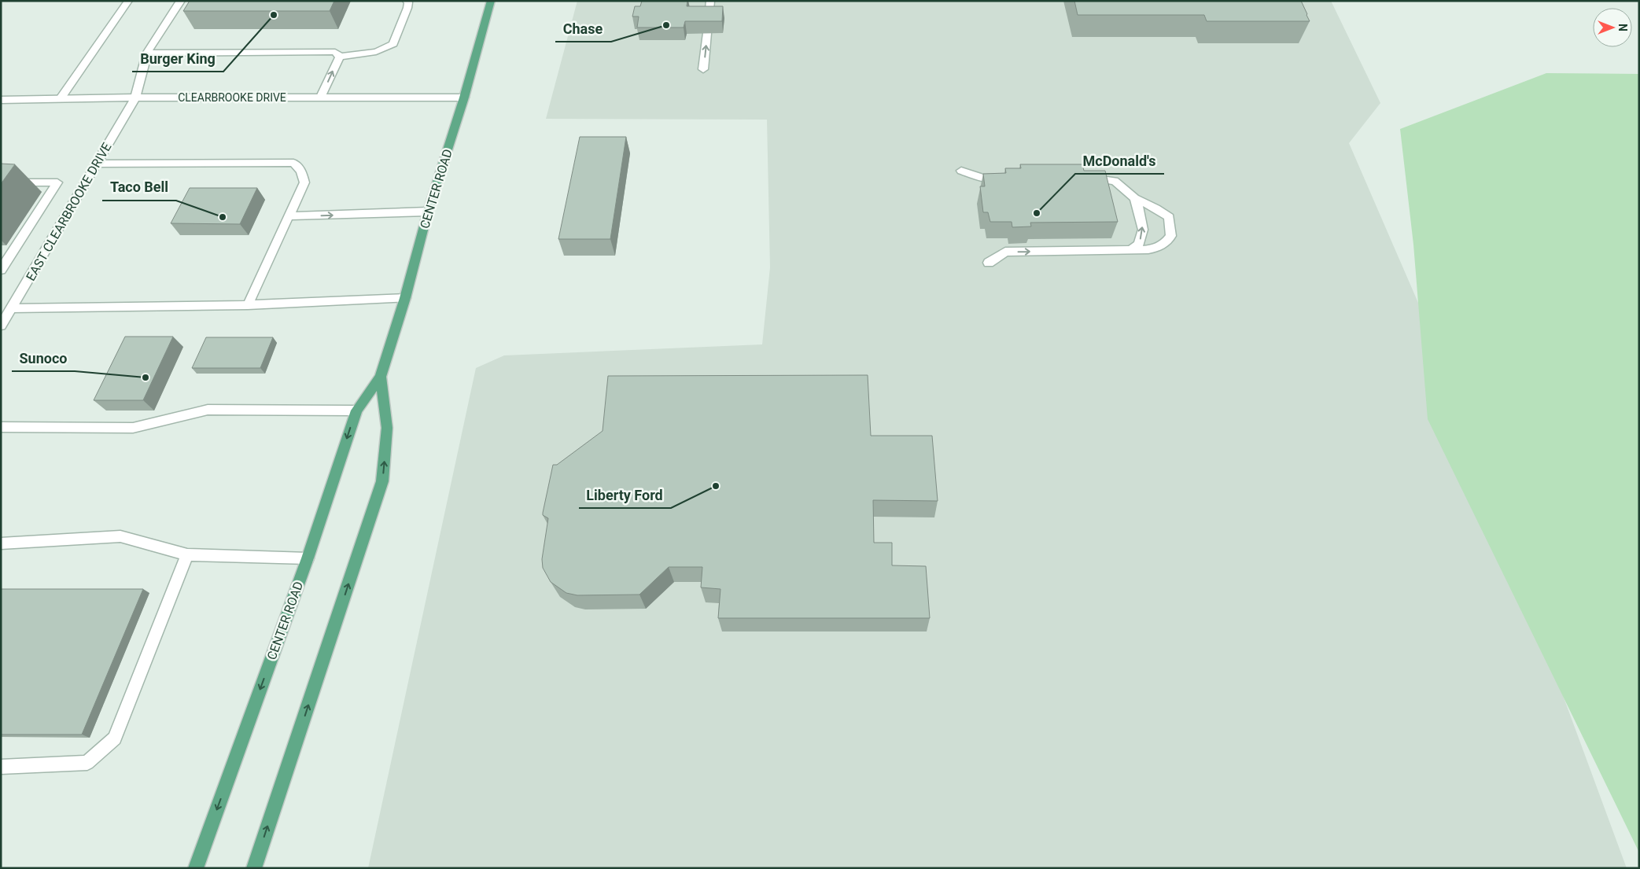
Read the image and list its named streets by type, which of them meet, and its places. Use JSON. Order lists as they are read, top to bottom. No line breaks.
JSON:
{"streets":{"main road":["CENTER ROAD"],"street":["CLEARBROOKE DRIVE","EAST CLEARBROOKE DRIVE"]},"crossings":[["CLEARBROOKE DRIVE","CENTER ROAD"],["CLEARBROOKE DRIVE","EAST CLEARBROOKE DRIVE"]],"places":["Burger King","Chase","McDonald's","Taco Bell","Sunoco","Liberty Ford"],"north":"right"}
